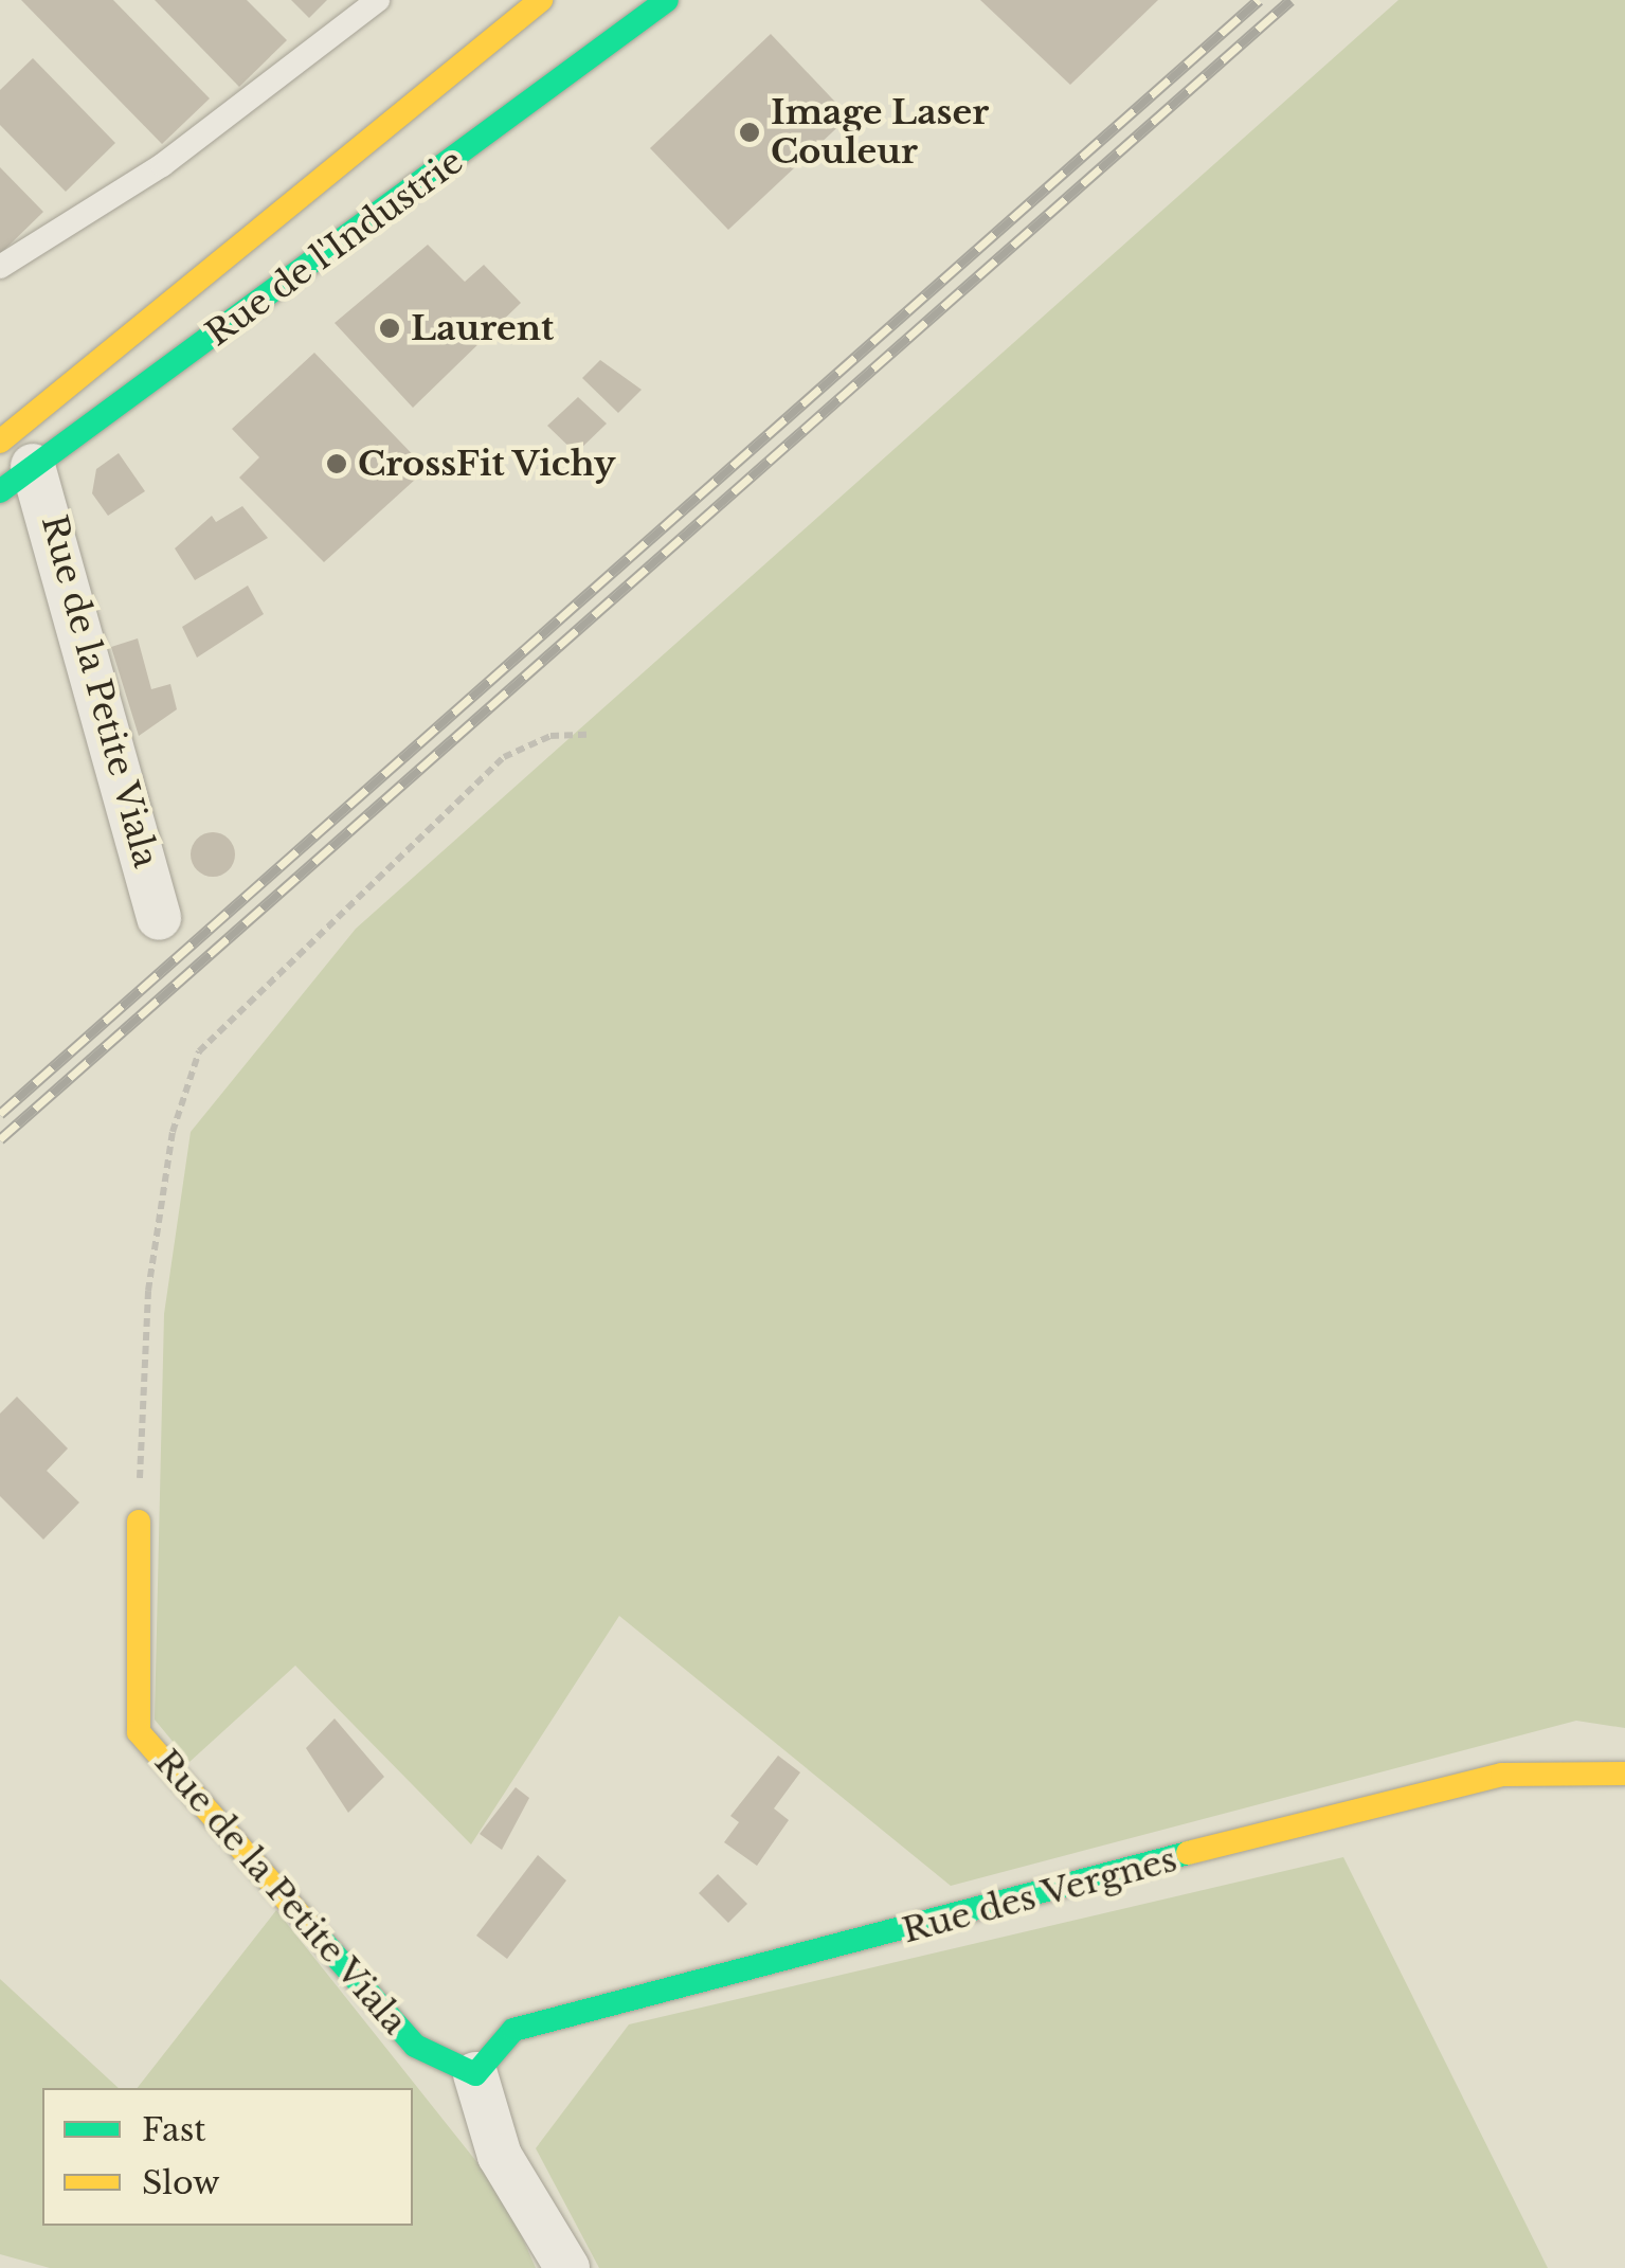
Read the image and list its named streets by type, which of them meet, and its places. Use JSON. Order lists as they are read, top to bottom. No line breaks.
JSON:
{"streets":{"street":["Rue de l'Industrie","Rue de la Petite Viala","Rue des Vergnes"]},"crossings":[["Rue de l'Industrie","Rue de la Petite Viala"],["Rue de la Petite Viala","Rue des Vergnes"]],"places":["Image Laser Couleur","Laurent","CrossFit Vichy"],"legend":["Fast","Slow"]}
